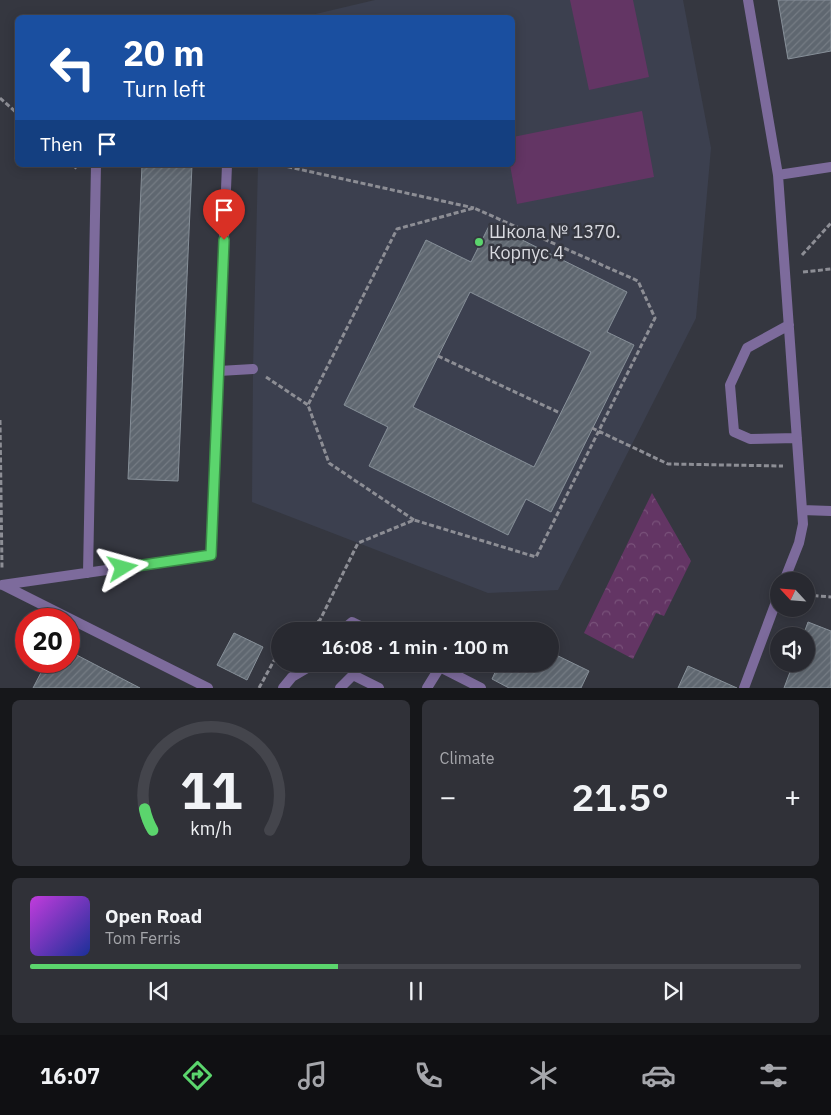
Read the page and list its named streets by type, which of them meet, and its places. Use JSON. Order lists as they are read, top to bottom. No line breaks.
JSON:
{"places":["Школа № 1370. Корпус 4"],"north":"top left","page":{"turn":["20 m","Turn left"],"then":"Then","limit":"20","trip":"16:08 · 1 min · 100 m","tile":"Climate","heat":["−","21.5°","+"],"song":["Open Road","Tom Ferris"],"tabs":"16:07","gauge":["11","km/h"]}}
